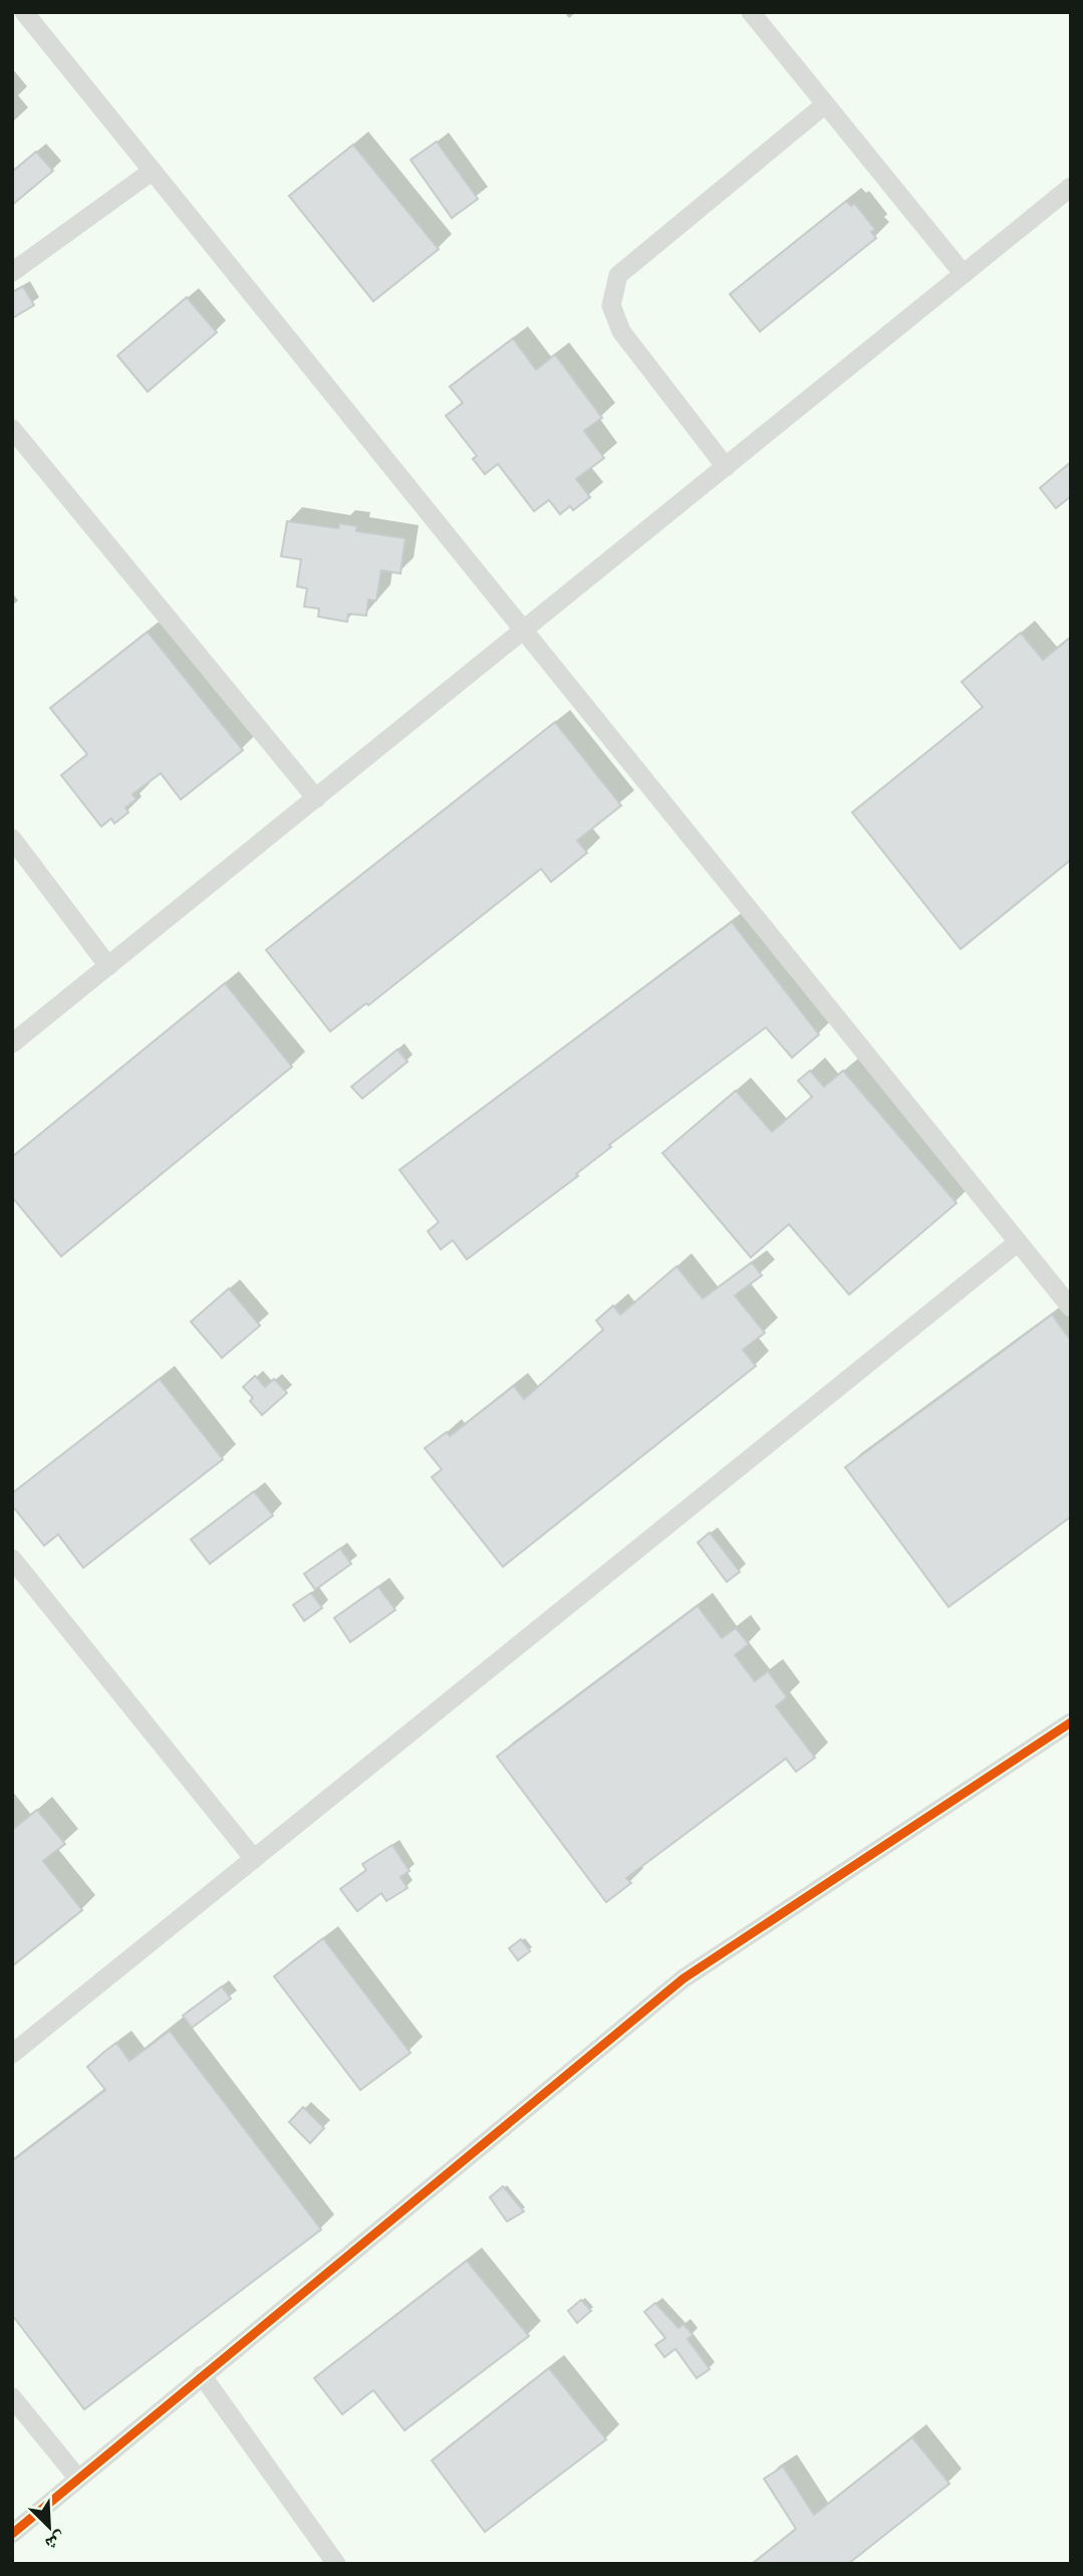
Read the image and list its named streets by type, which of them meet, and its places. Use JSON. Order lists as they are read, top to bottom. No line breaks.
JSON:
{"north":"bottom right"}
